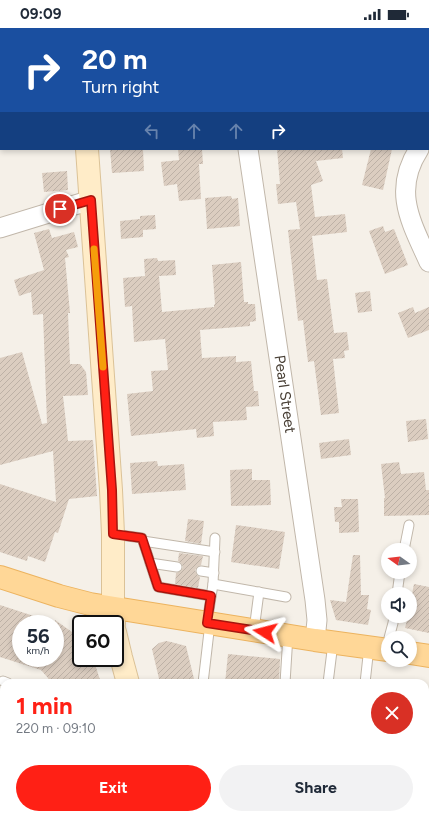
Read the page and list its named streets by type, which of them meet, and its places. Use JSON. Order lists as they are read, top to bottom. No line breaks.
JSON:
{"streets":{"street":["Pearl Street"]},"north":"left","page":{"status":"09:09","turn":["20 m","Turn right"],"speed":"56 km/h","limit":"60","heading":["1 min","220 m · 09:10"],"buttons":["Exit","Share"]}}
